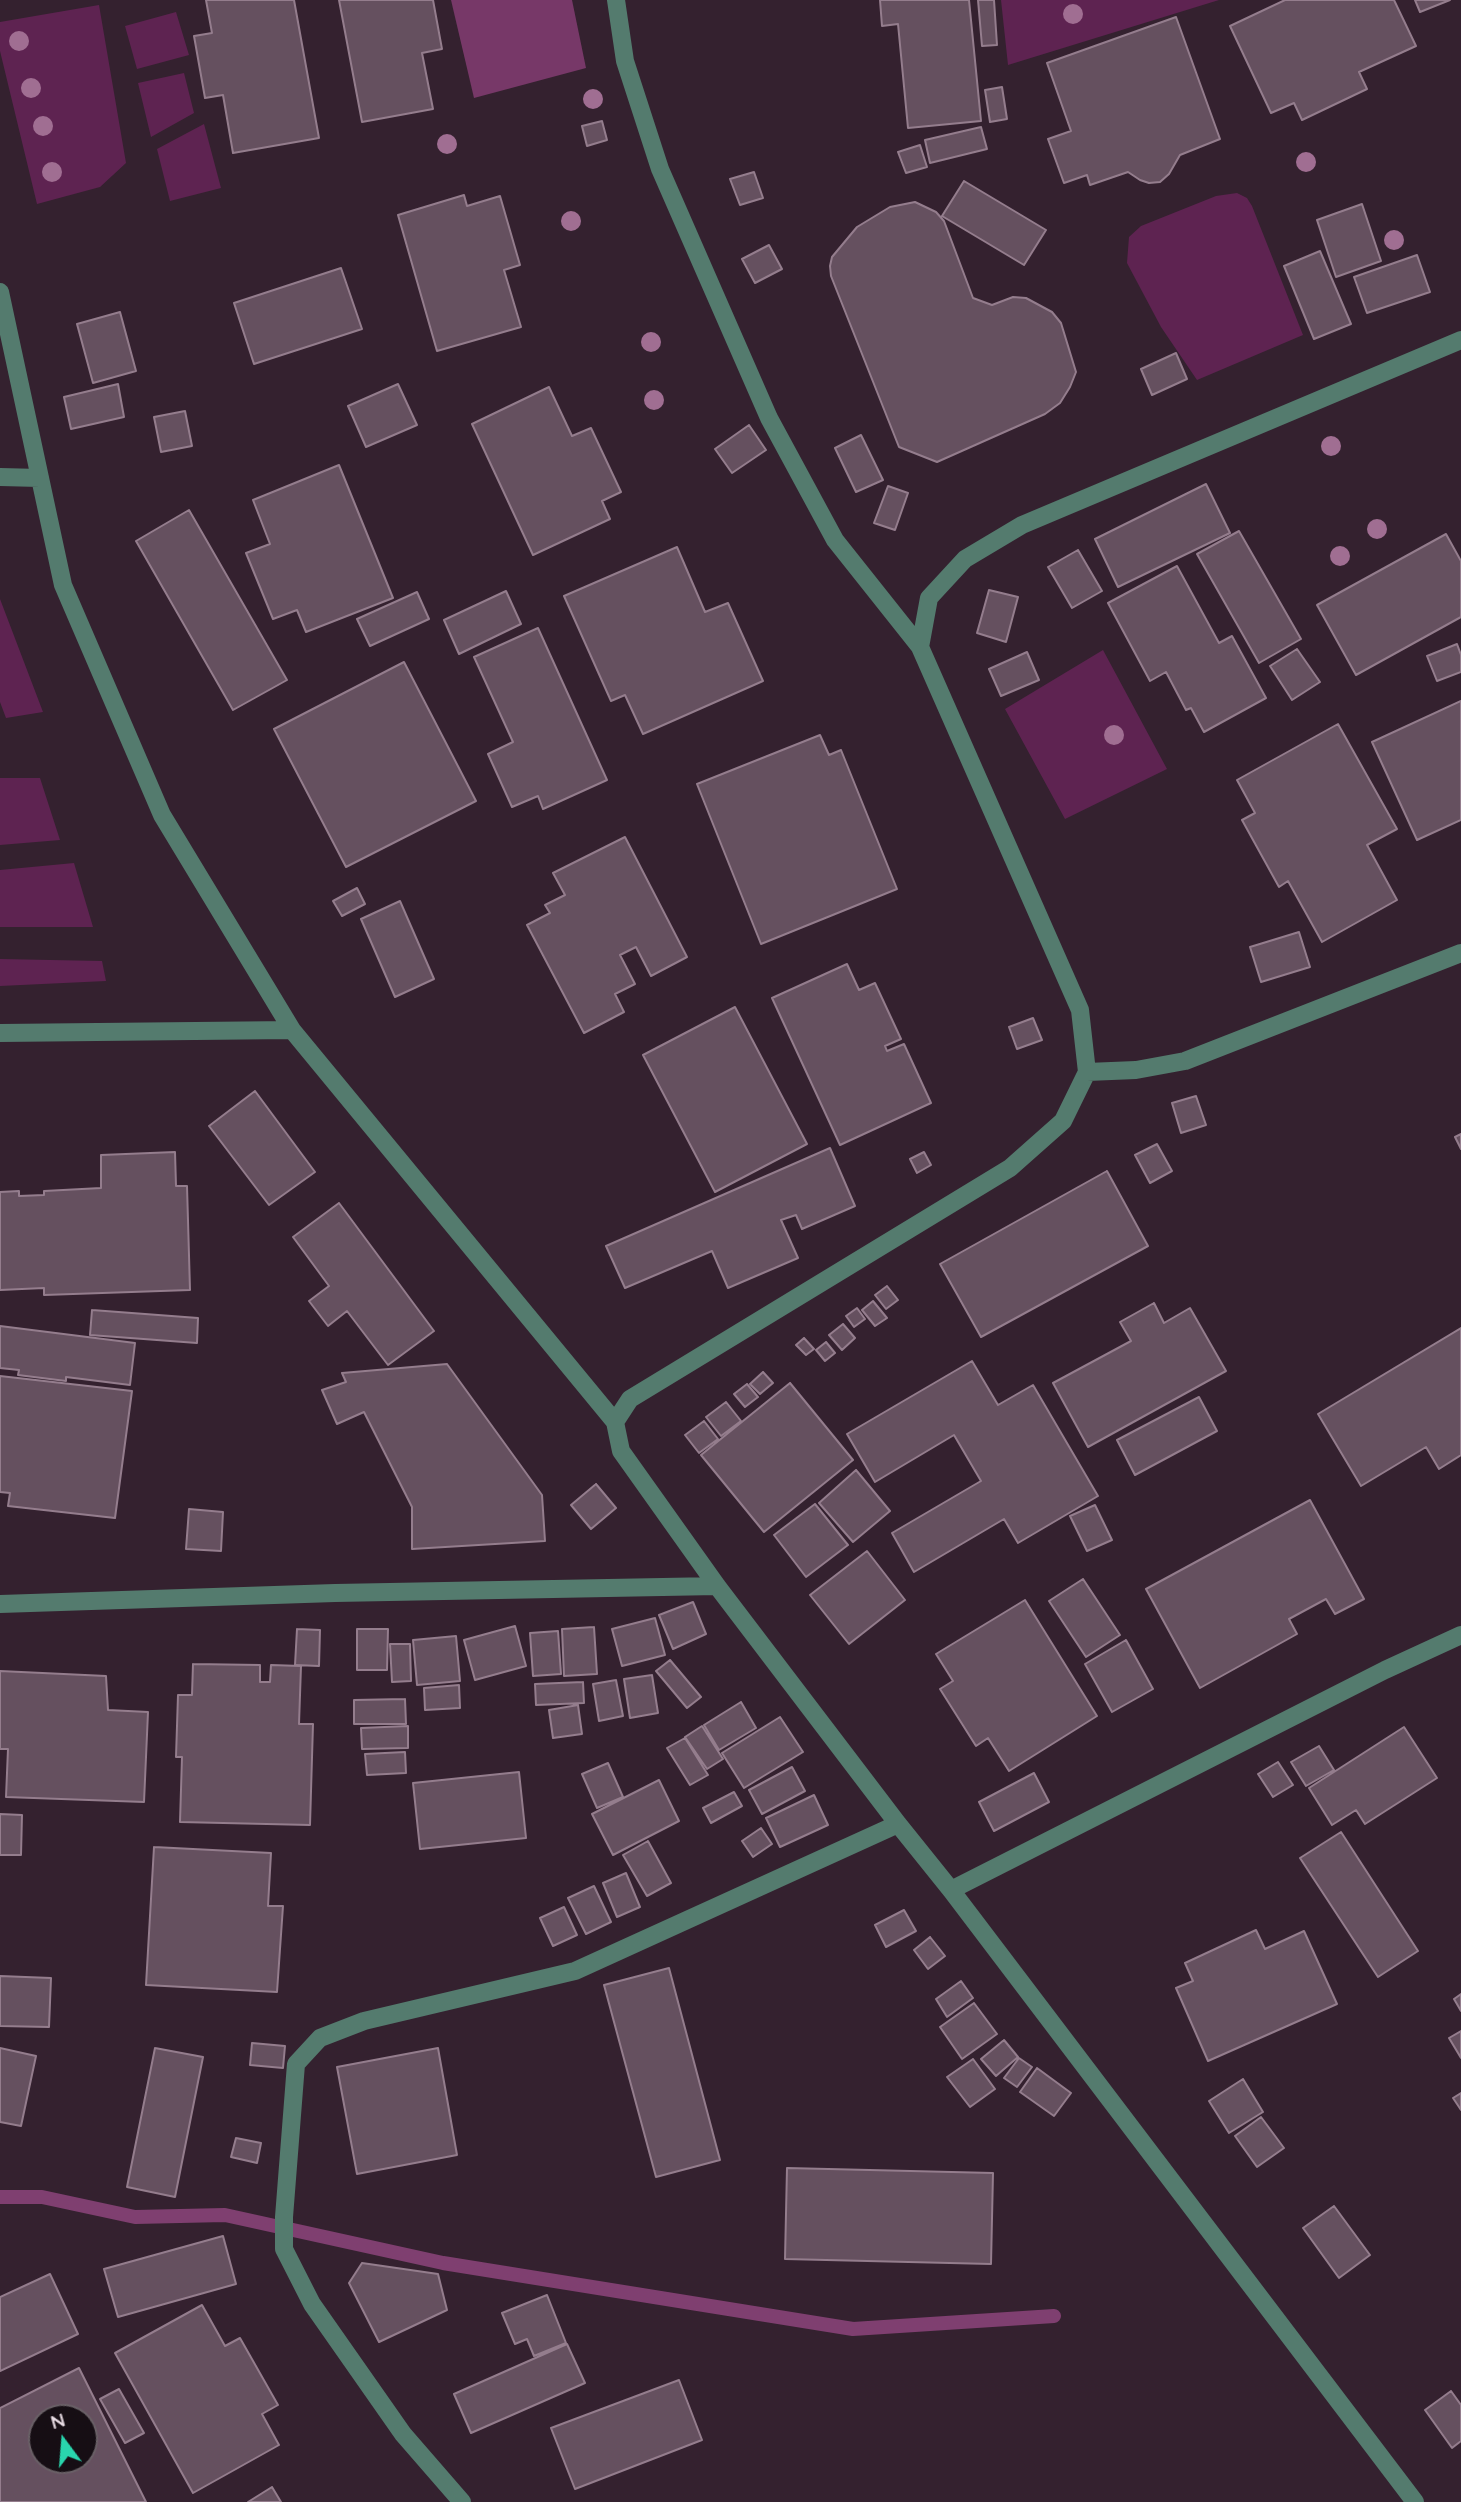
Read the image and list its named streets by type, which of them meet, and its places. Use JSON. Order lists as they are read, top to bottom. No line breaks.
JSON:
{"north":"top"}
